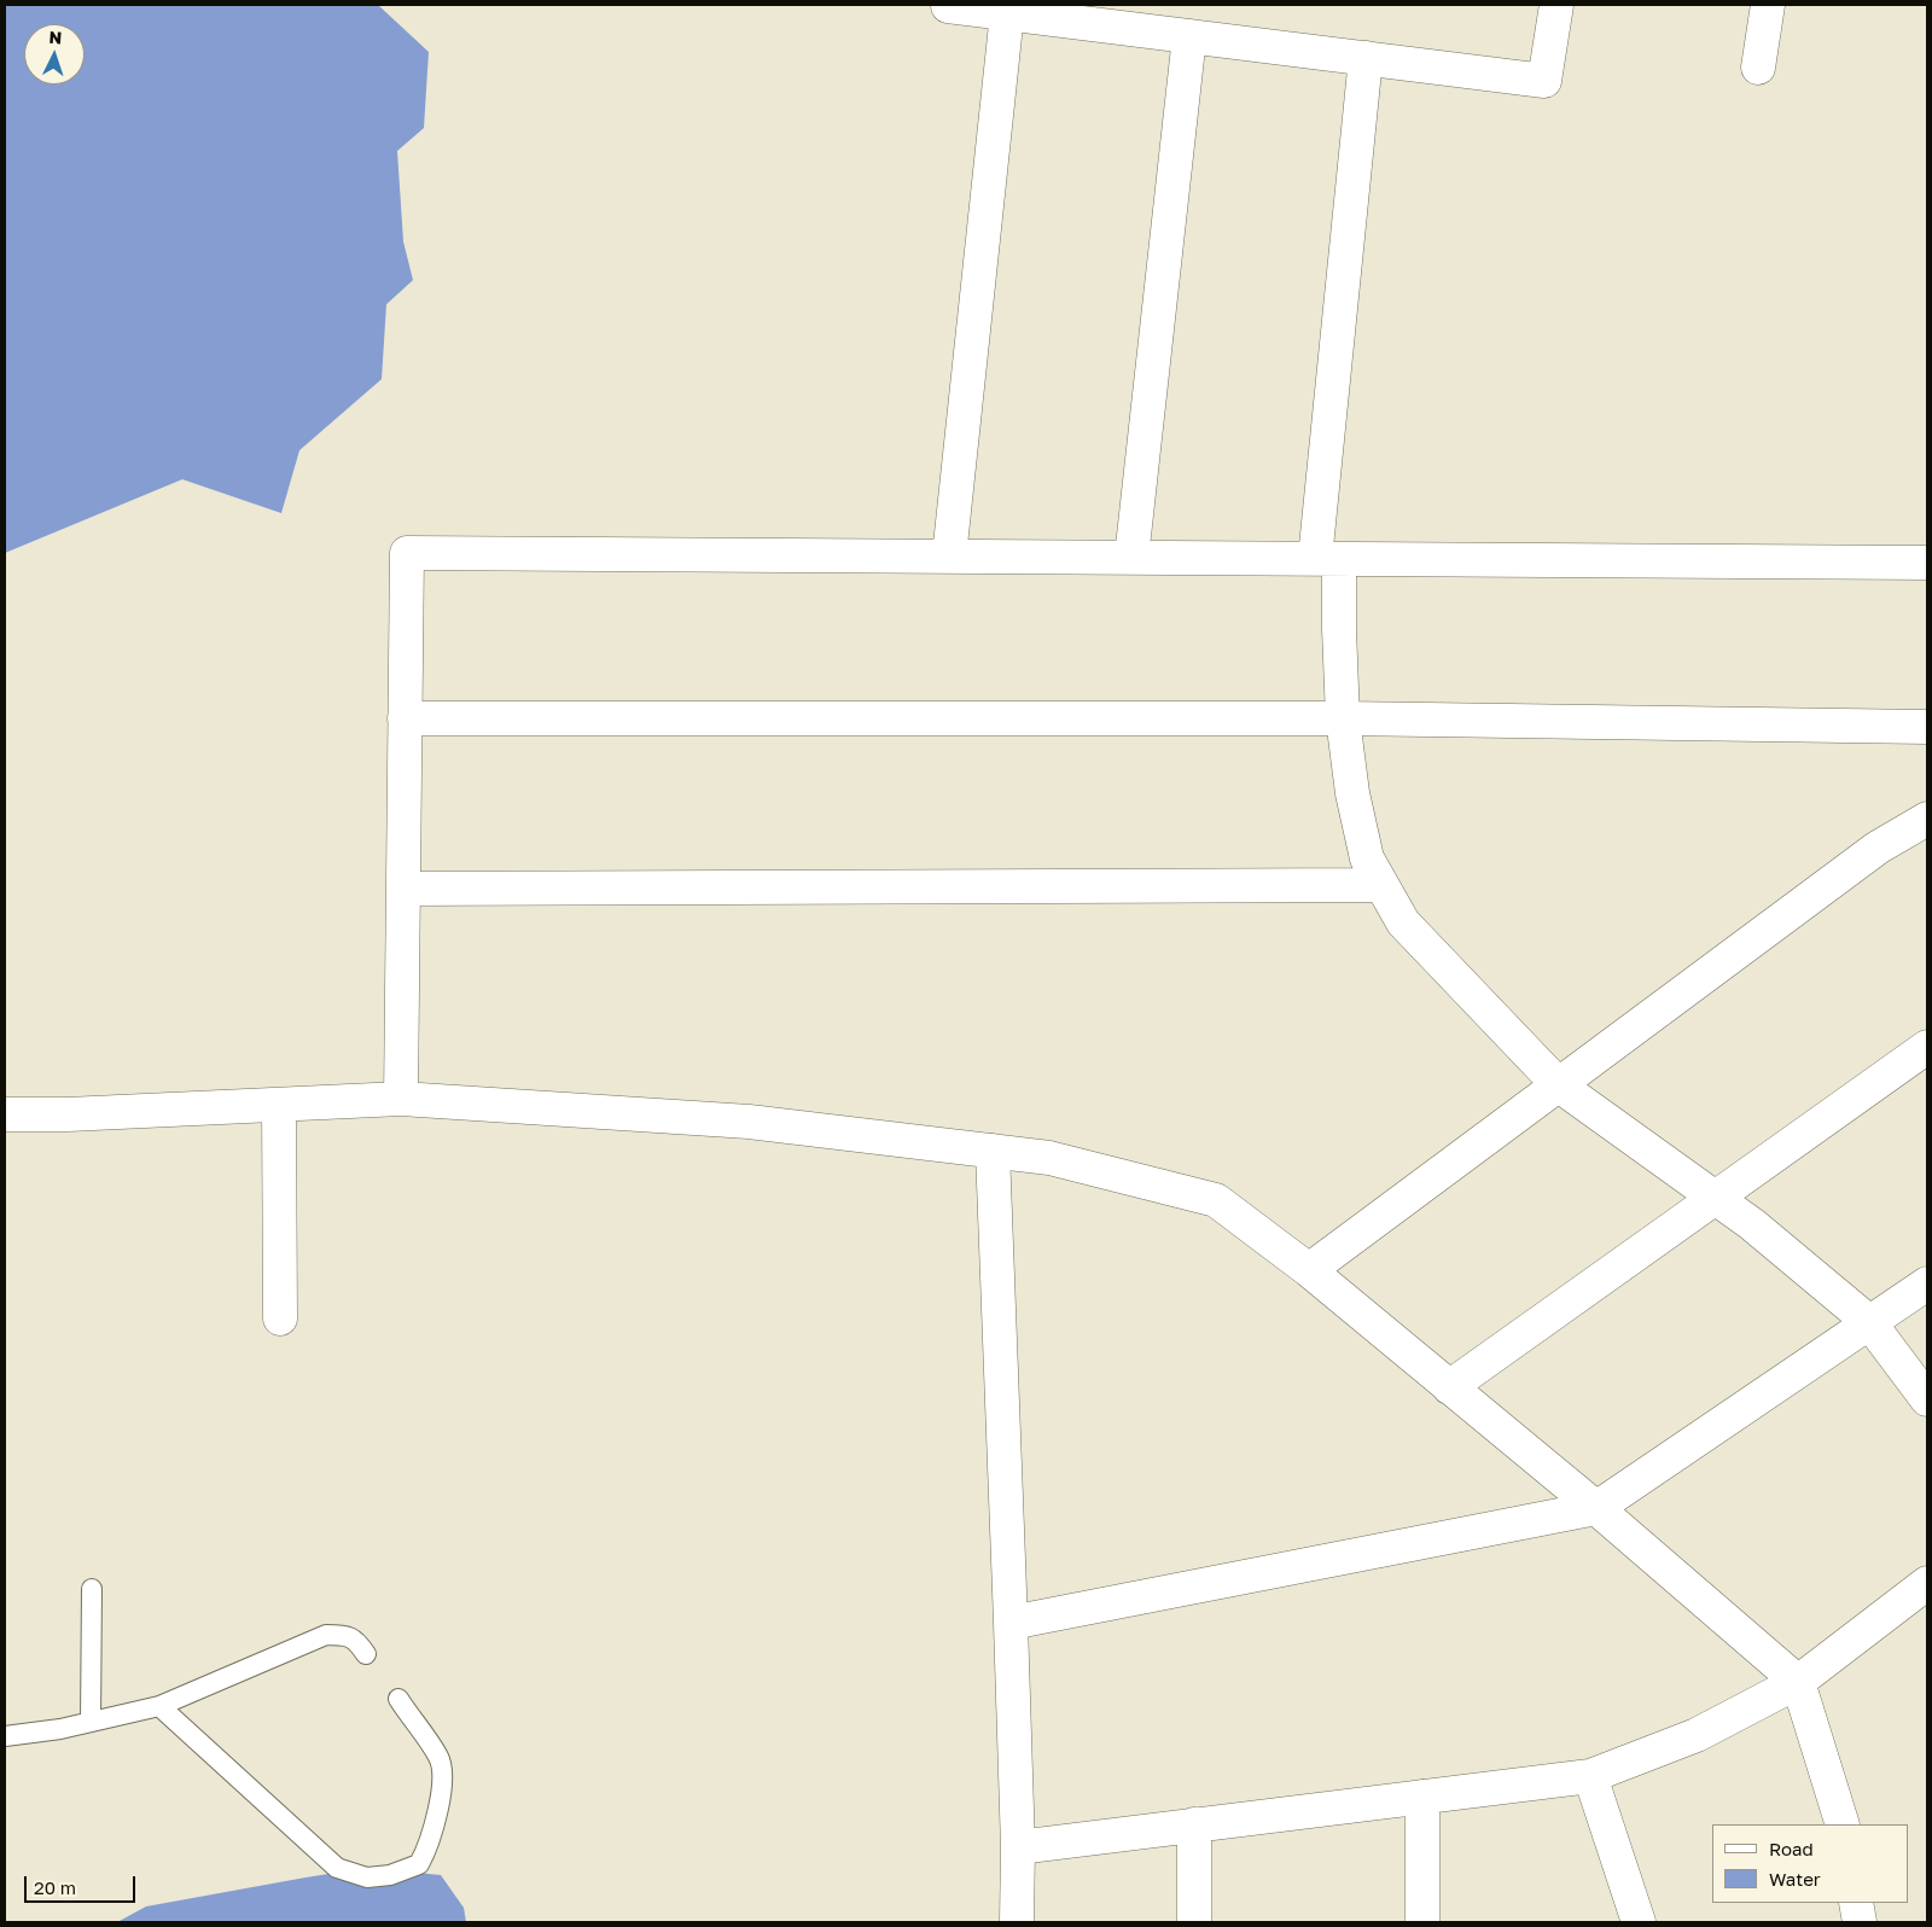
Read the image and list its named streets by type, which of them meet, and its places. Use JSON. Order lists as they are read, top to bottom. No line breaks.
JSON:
{"legend":["Road","Water"],"scale_bar":"20 m","north":"top"}
